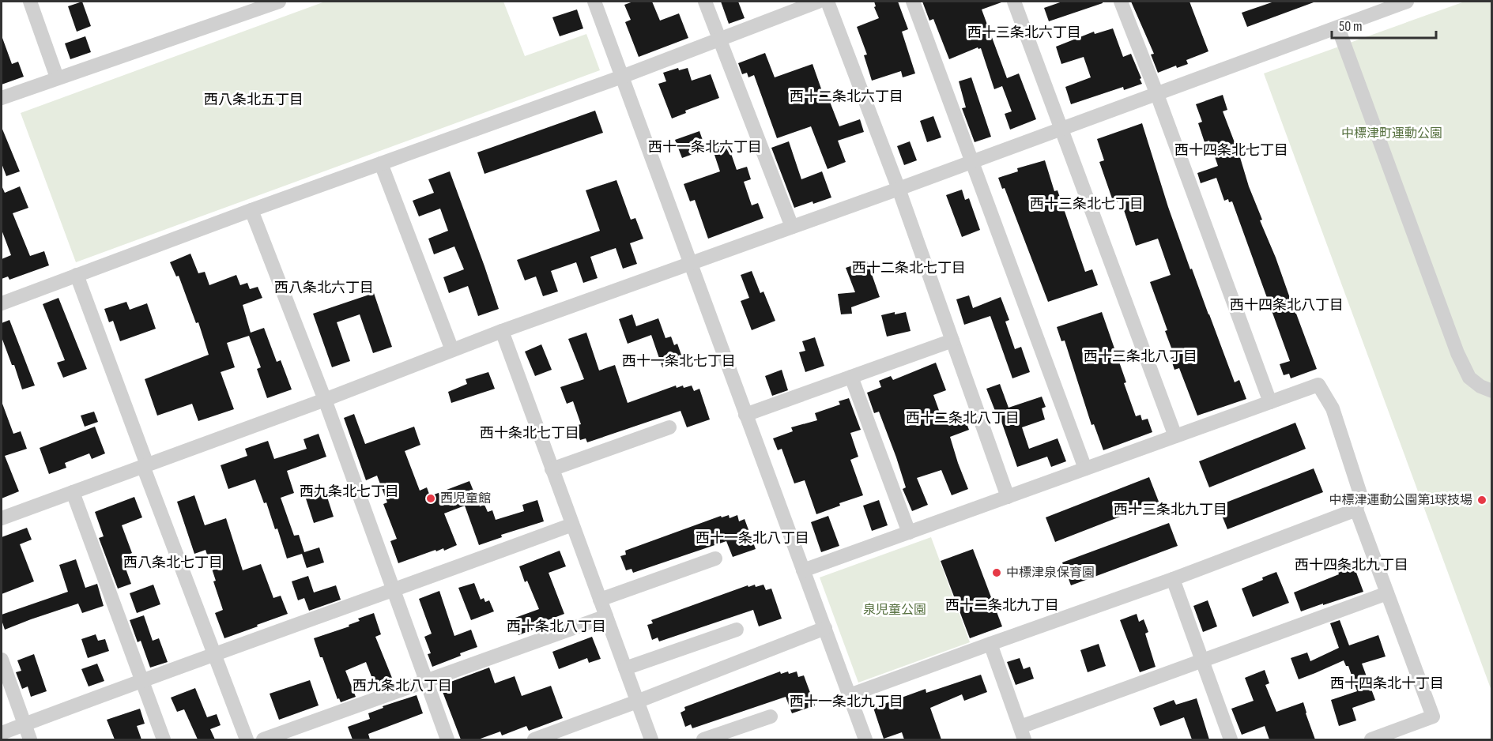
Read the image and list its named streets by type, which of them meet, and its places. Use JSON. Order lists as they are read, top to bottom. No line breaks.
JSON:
{"districts":["西十三条北六丁目","西十二条北六丁目","西八条北五丁目","西十一条北六丁目","西十四条北七丁目","西十三条北七丁目","西十二条北七丁目","西八条北六丁目","西十四条北八丁目","西十三条北八丁目","西十一条北七丁目","西十二条北八丁目","西十条北七丁目","西九条北七丁目","西十三条北九丁目","西十一条北八丁目","西八条北七丁目","西十四条北九丁目","西十二条北九丁目","西十条北八丁目","西十四条北十丁目","西九条北八丁目","西十一条北九丁目"],"parks":["中標津町運動公園","泉児童公園"],"places":["西児童館","中標津運動公園第1球技場","中標津泉保育園"],"scale_bar":"50 m"}
